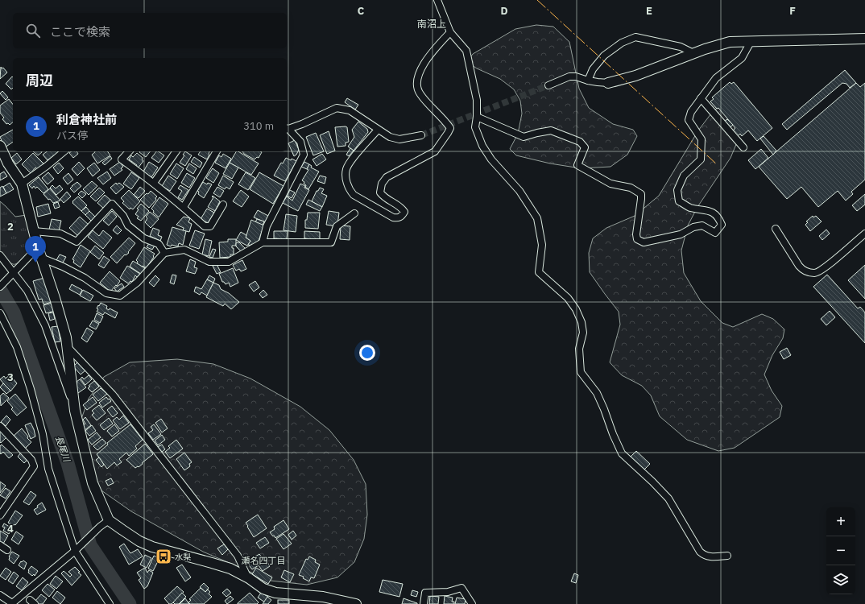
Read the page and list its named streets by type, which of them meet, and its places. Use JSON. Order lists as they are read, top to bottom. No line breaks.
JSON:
{"districts":["南沼上","瀬名四丁目"],"water":["長尾川"],"places":{"bus stop":["水梨"]},"page":{"search":"ここで検索","heading":"周辺","list":[{"mark":"1","name":"利倉神社前","note":"バス停","value":"310 m"}],"pins":"1","map_buttons":["+","−"]},"grid":{"columns":["C","D","E","F"],"rows":["2","3","4"]}}
